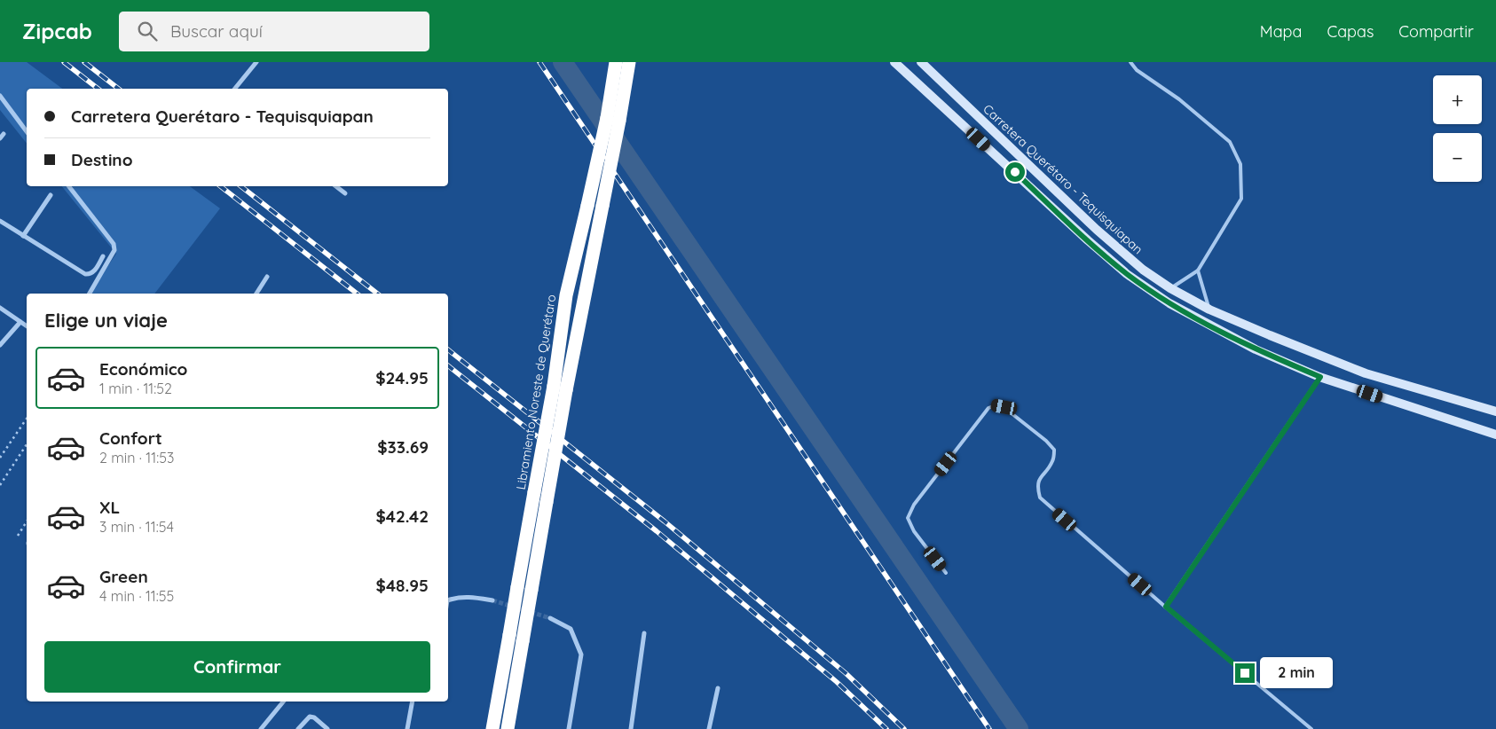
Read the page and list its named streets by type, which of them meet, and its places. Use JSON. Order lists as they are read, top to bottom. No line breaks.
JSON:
{"streets":{"highway":["Libramiento Noreste de Querétaro"],"main road":["Carretera Querétaro - Tequisquiapan"]},"page":{"header":"Zipcab","search":"Buscar aquí","nav":["Mapa","Capas","Compartir"],"map_buttons":["+","−"],"banner":["Carretera Querétaro - Tequisquiapan","Destino"],"heading":"Elige un viaje","list":[{"name":"Económico","note":"1 min · 11:52","value":"$24.95"},{"name":"Confort","note":"2 min · 11:53","value":"$33.69"},{"name":"XL","note":"3 min · 11:54","value":"$42.42"},{"name":"Green","note":"4 min · 11:55","value":"$48.95"}],"buttons":"Confirmar","bubble":"2 min"}}
